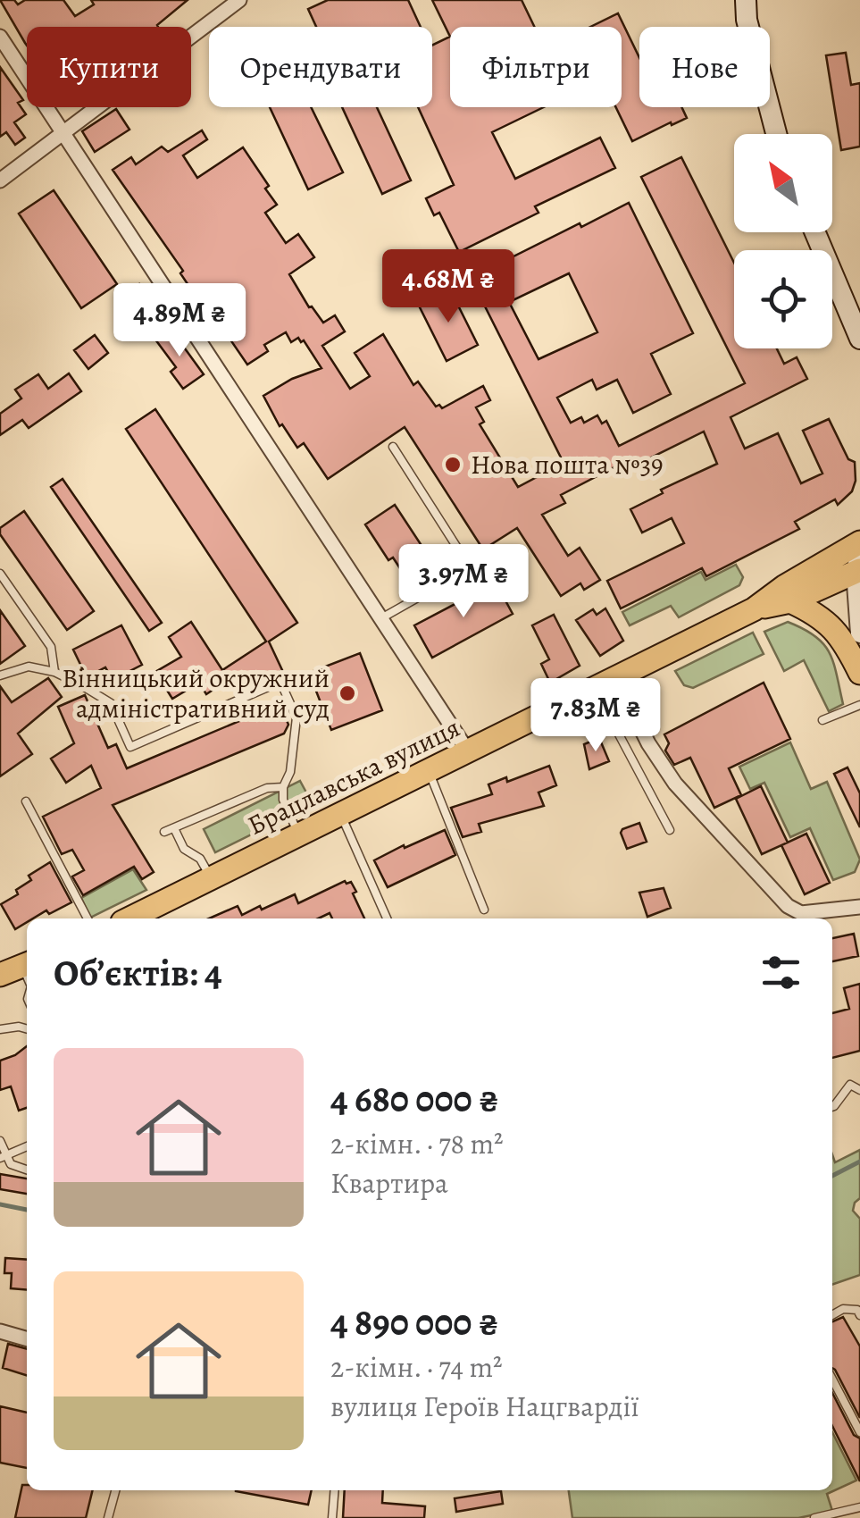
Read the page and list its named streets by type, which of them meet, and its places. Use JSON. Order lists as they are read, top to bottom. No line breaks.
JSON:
{"streets":{"main road":["Брацлавська вулиця"]},"places":["Нова пошта №39","Вінницький окружний адміністративний суд"],"north":"top left","page":{"chip":["Купити","Орендувати","Фільтри","Нове"],"price":["4.68M ₴","4.89M ₴","3.97M ₴","7.83M ₴"],"heading":"Об’єктів: 4","list":[{"name":"4 680 000 ₴","note":"2-кімн. · 78 m² · Квартира"},{"name":"4 890 000 ₴","note":"2-кімн. · 74 m² · вулиця Героїв Нацгвардії"}]}}
